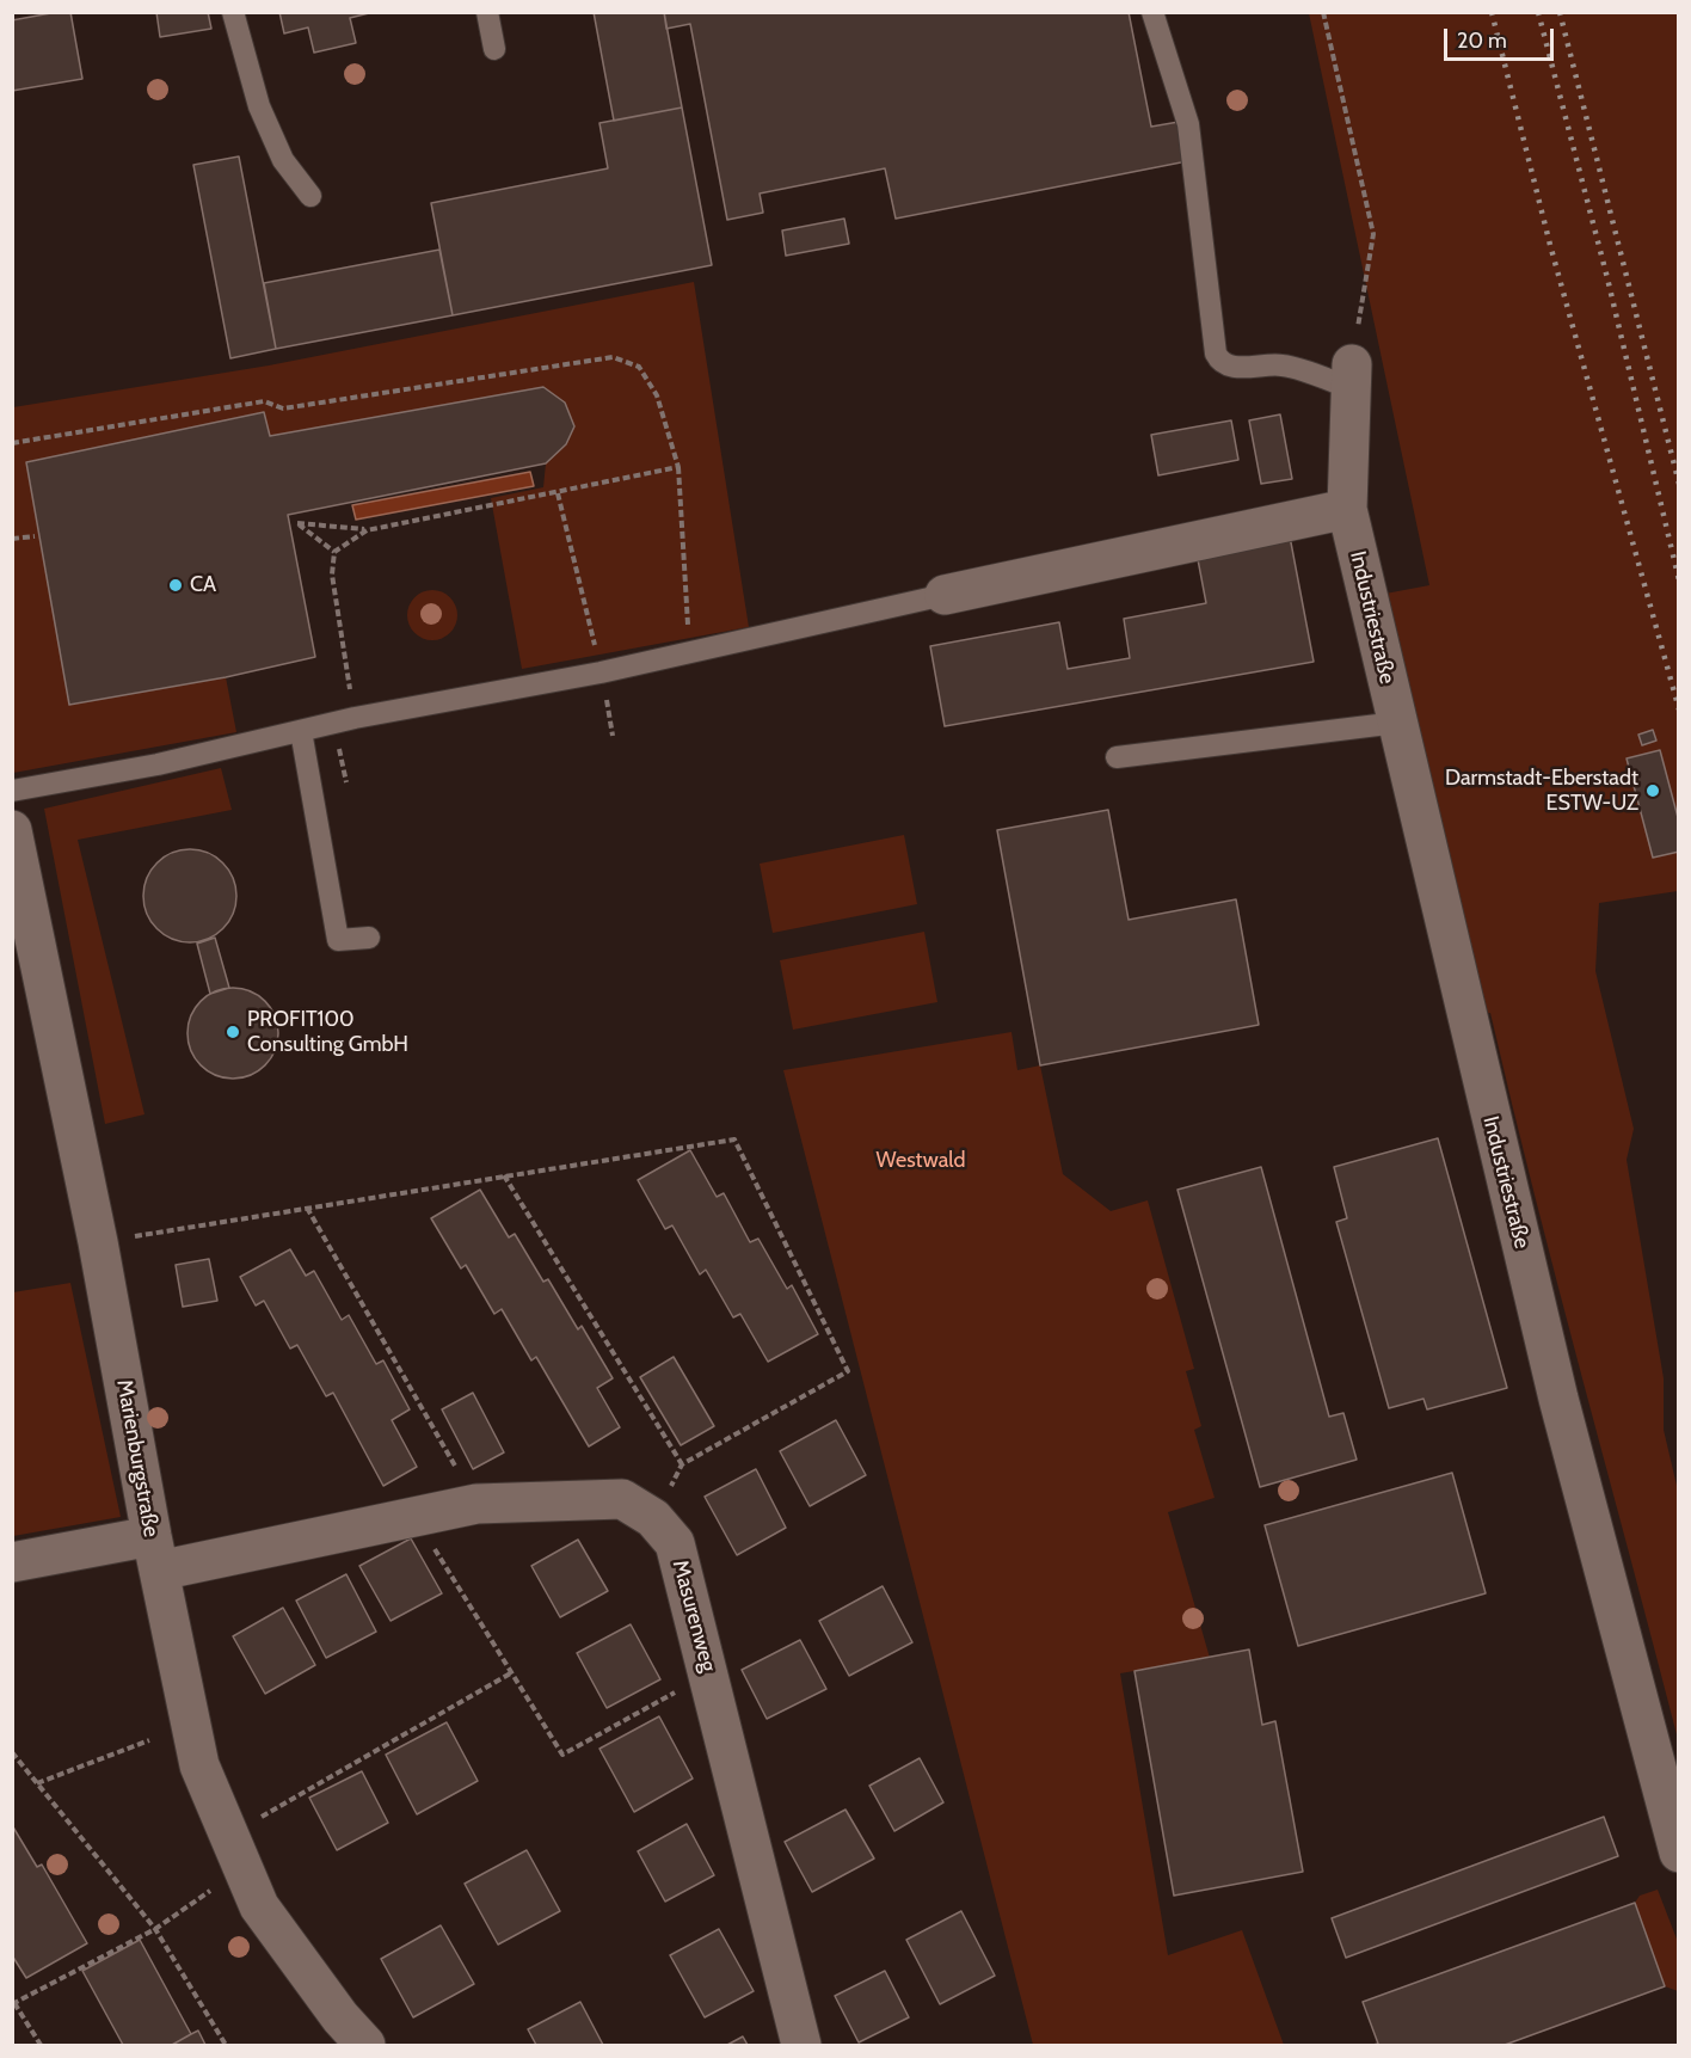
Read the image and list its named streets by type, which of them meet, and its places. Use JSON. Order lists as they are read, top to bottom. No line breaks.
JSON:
{"streets":{"street":["Industriestraße","Marienburgstraße","Masurenweg"]},"crossings":[["Marienburgstraße","Masurenweg"]],"parks":["Westwald"],"places":["CA","Darmstadt-Eberstadt ESTW-UZ","PROFIT100 Consulting GmbH"],"scale_bar":"20 m"}
